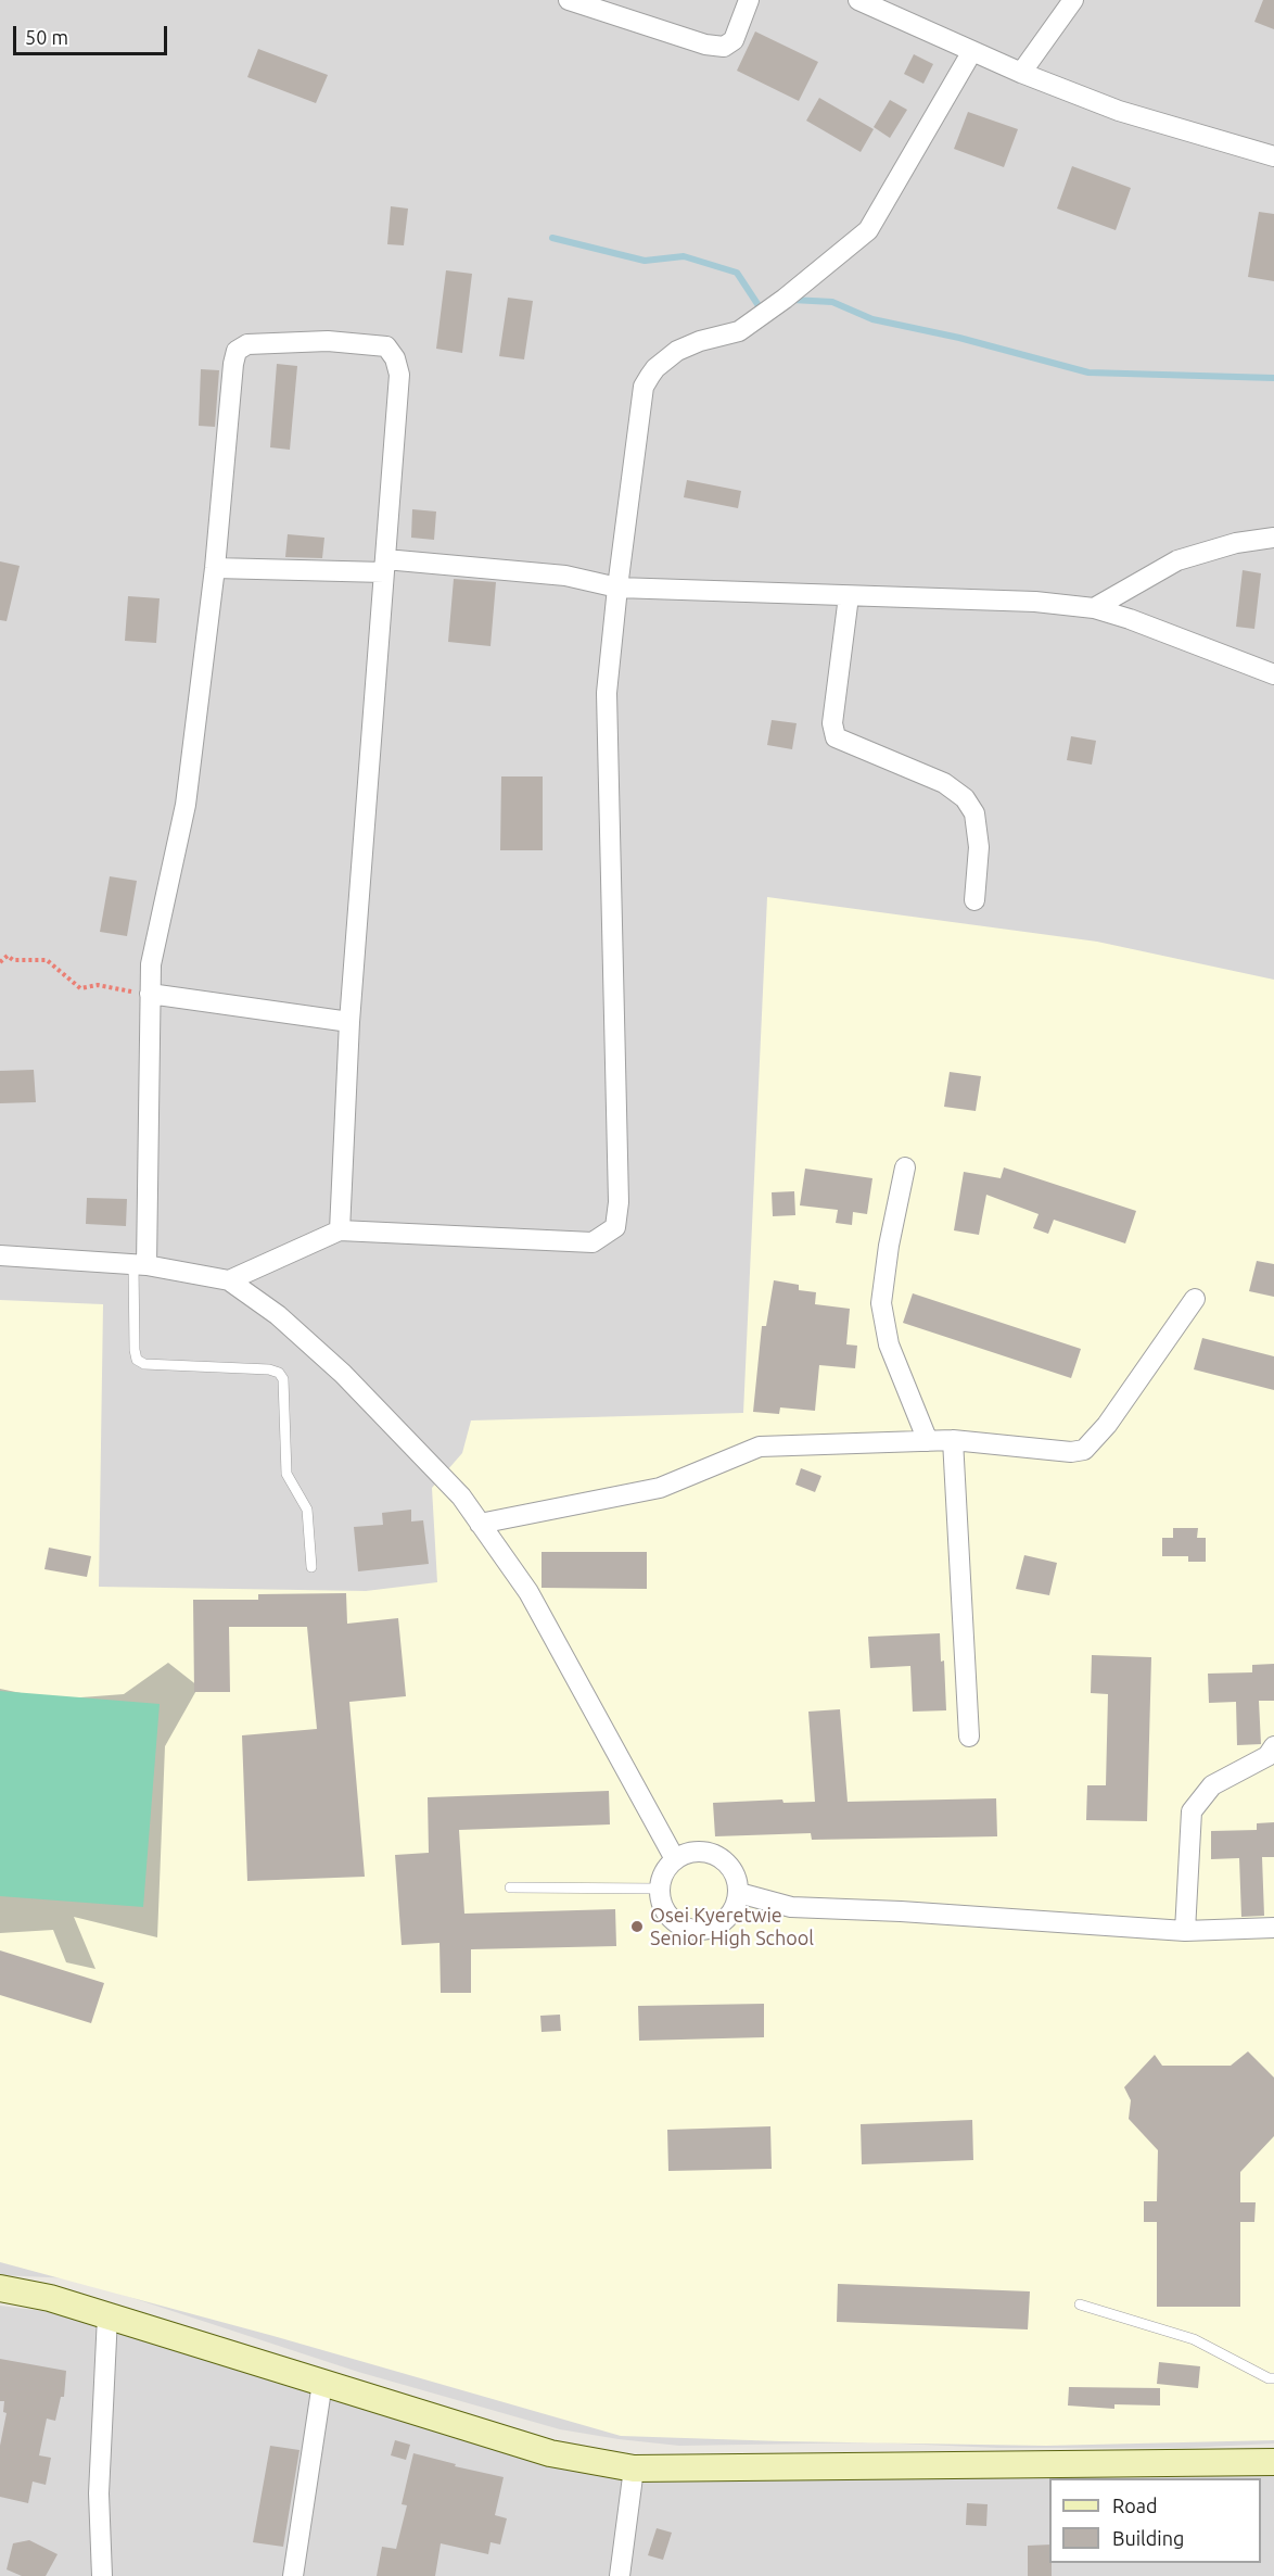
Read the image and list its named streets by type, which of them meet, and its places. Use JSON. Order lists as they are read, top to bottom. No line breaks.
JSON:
{"places":["Osei Kyeretwie Senior High School"],"legend":["Road","Building"],"scale_bar":"50 m"}
